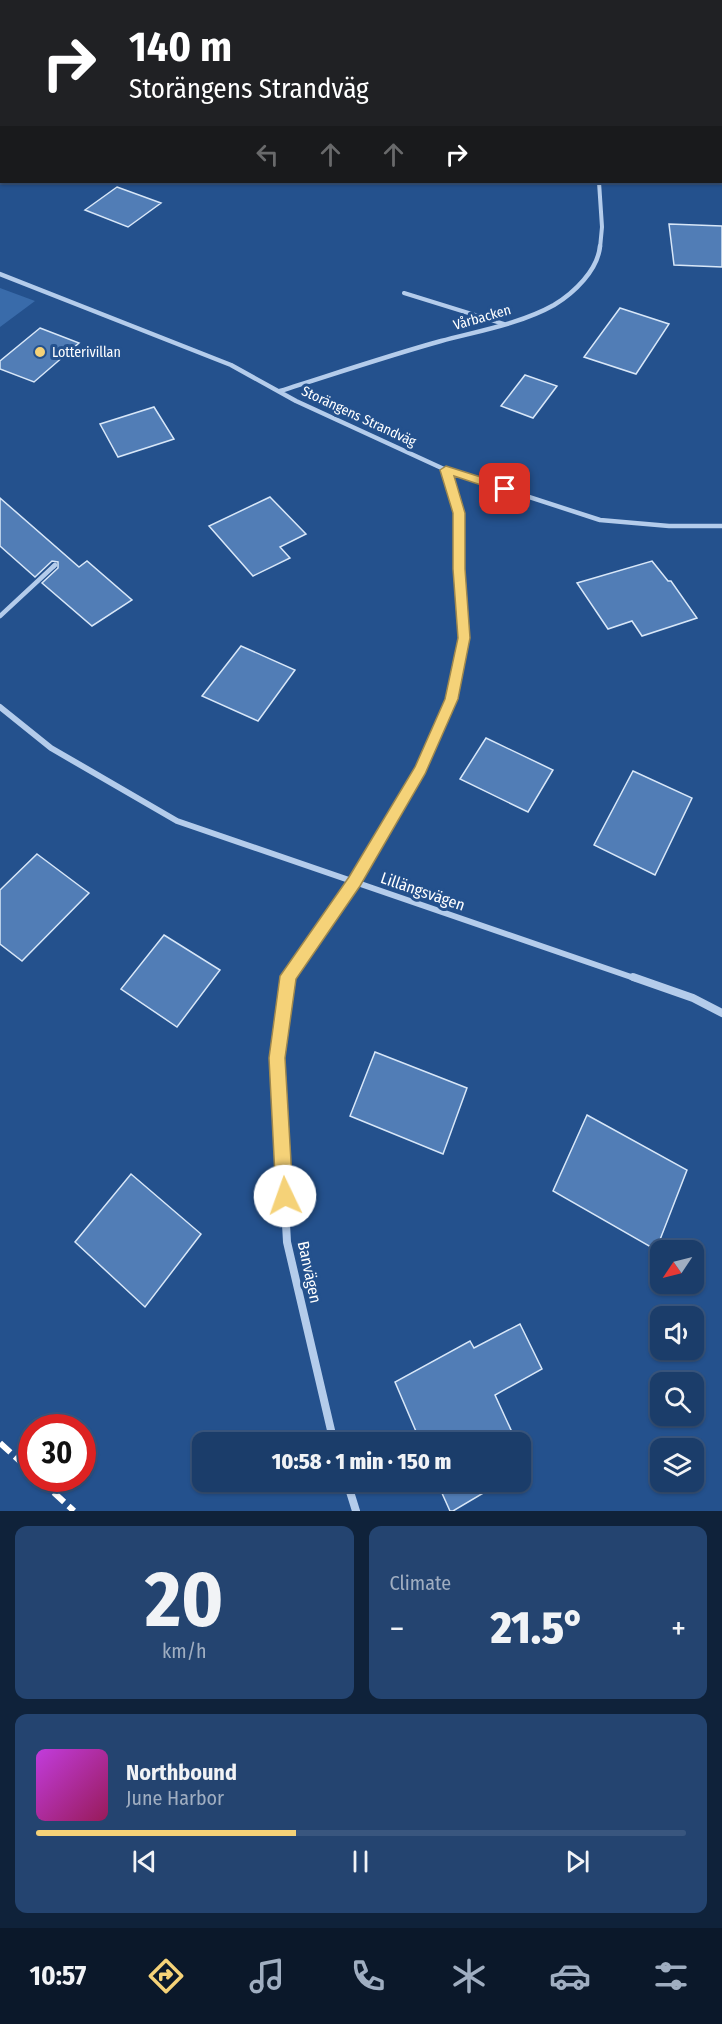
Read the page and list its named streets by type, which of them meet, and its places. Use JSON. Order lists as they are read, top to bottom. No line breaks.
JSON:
{"streets":{"street":["Vårbacken","Storängens Strandväg","Lillängsvägen","Banvägen"]},"crossings":[["Vårbacken","Storängens Strandväg"],["Storängens Strandväg","Banvägen"],["Lillängsvägen","Banvägen"]],"places":["Lotterivillan"],"north":"bottom left","page":{"turn":["140 m","Storängens Strandväg"],"limit":"30","trip":"10:58 · 1 min · 150 m","tile":[["20","km/h"],"Climate"],"heat":["−","21.5°","+"],"song":["Northbound","June Harbor"],"tabs":"10:57"}}
